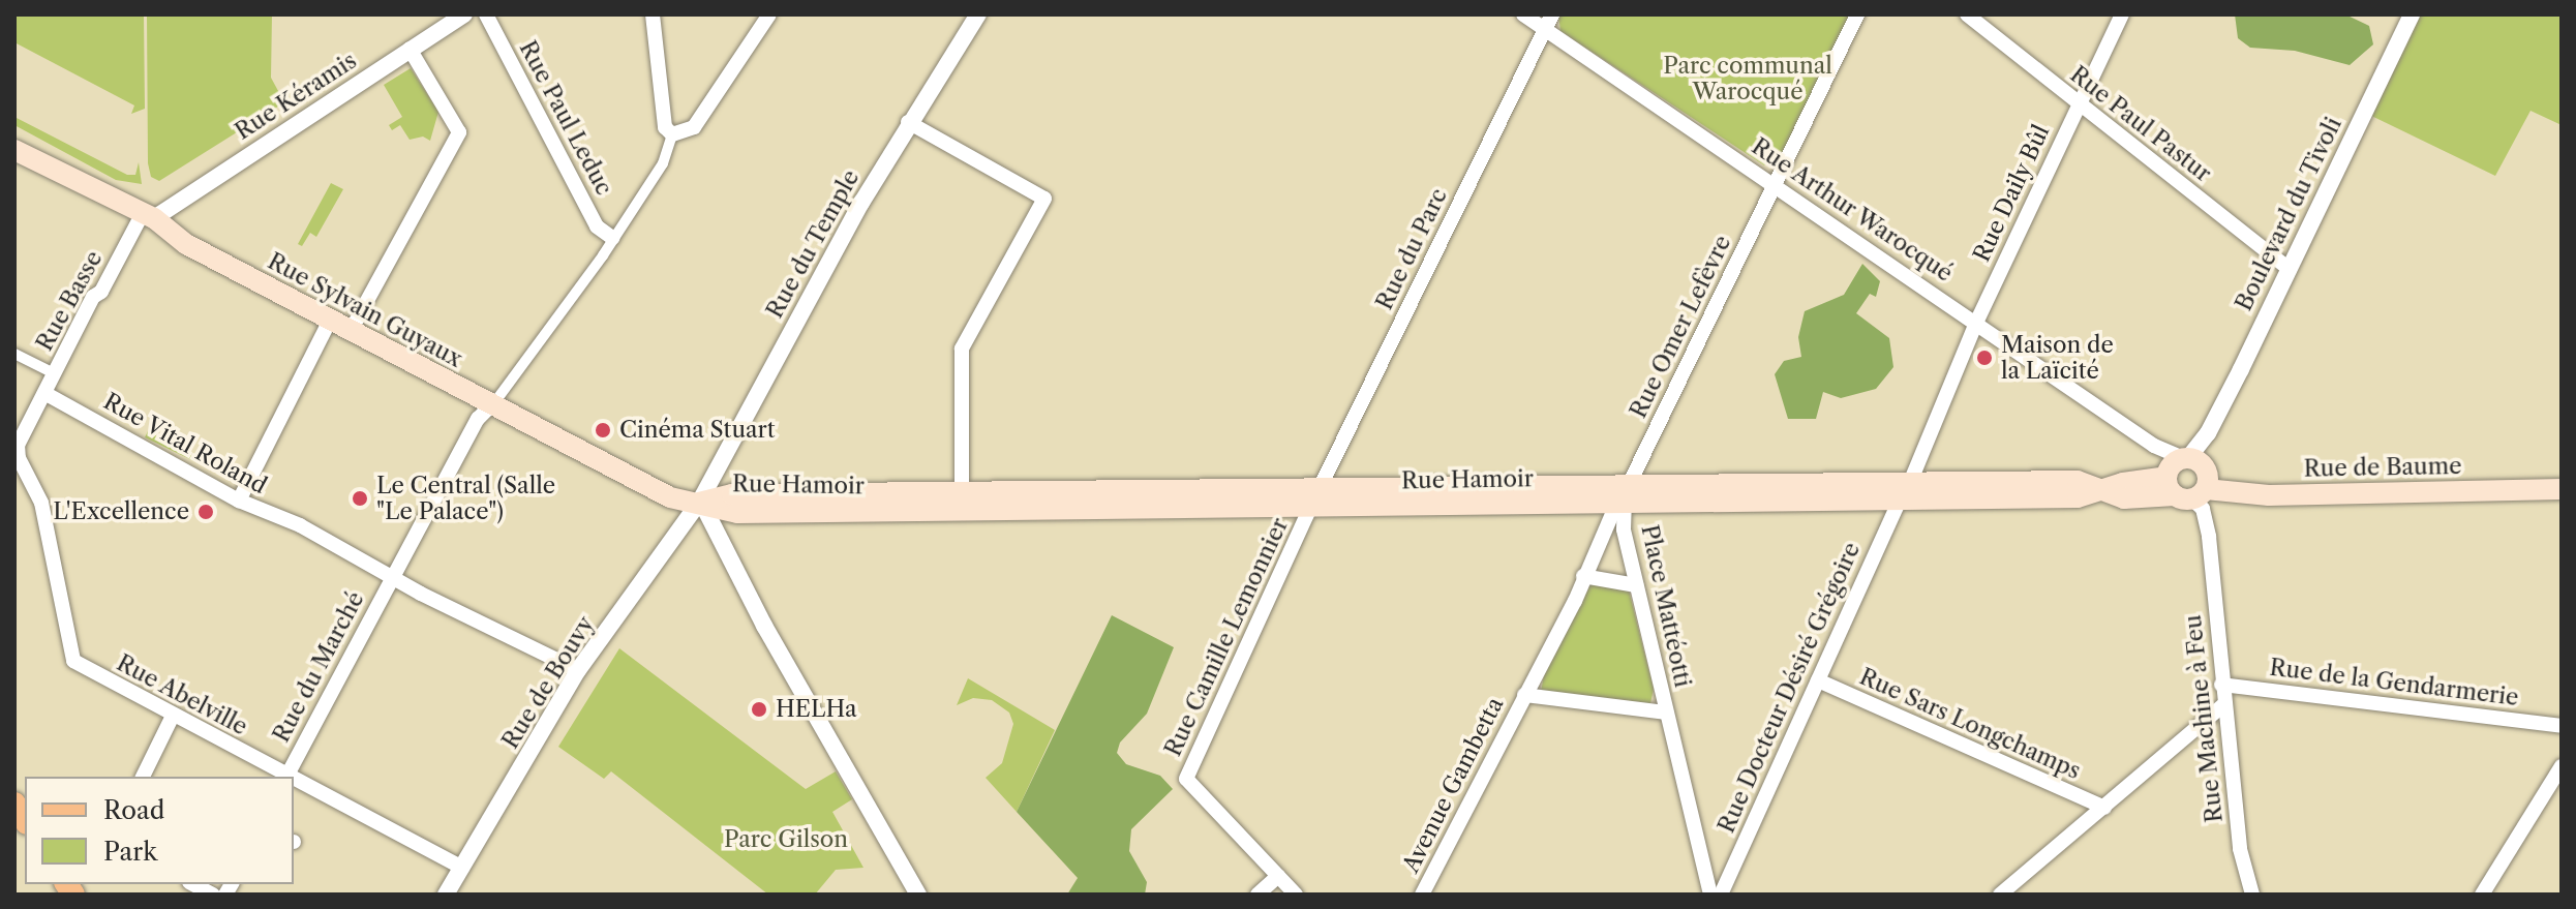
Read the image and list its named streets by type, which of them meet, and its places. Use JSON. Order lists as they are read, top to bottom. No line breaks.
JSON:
{"streets":{"main road":["Rue Sylvain Guyaux","Rue de Baume","Rue Hamoir"],"street":["Rue Kéramis","Rue Paul Leduc","Rue Paul Pastur","Rue Daily Bûl","Rue Arthur Warocqué","Boulevard du Tivoli","Rue du Temple","Rue du Parc","Rue Basse","Rue Omer Lefèvre","Rue Vital Roland","Place Mattéotti","Rue Camille Lemonnier","Rue du Marché","Rue de Bouvy","Rue de la Gendarmerie","Rue Docteur Désiré Grégoire","Rue Abelville","Rue Machine à Feu","Rue Sars Longchamps","Avenue Gambetta"]},"crossings":[["Rue Kéramis","Rue Basse"],["Rue Kéramis","Rue Sylvain Guyaux"],["Rue Paul Pastur","Rue Daily Bûl"],["Rue Paul Pastur","Boulevard du Tivoli"],["Rue Daily Bûl","Rue Arthur Warocqué"],["Rue Daily Bûl","Rue Hamoir"],["Rue Daily Bûl","Rue Docteur Désiré Grégoire"],["Rue Arthur Warocqué","Boulevard du Tivoli"],["Rue Arthur Warocqué","Rue du Parc"],["Rue Arthur Warocqué","Rue Omer Lefèvre"],["Rue Arthur Warocqué","Rue de Baume"],["Rue Arthur Warocqué","Rue Hamoir"],["Rue Arthur Warocqué","Rue Machine à Feu"],["Boulevard du Tivoli","Rue de Baume"],["Boulevard du Tivoli","Rue Hamoir"],["Boulevard du Tivoli","Rue Machine à Feu"],["Rue du Temple","Rue Sylvain Guyaux"],["Rue du Temple","Rue Hamoir"],["Rue du Temple","Rue de Bouvy"],["Rue du Parc","Rue Hamoir"],["Rue du Parc","Rue Camille Lemonnier"],["Rue Basse","Rue Sylvain Guyaux"],["Rue Basse","Rue Vital Roland"],["Rue Basse","Rue Abelville"],["Rue Sylvain Guyaux","Rue Hamoir"],["Rue Sylvain Guyaux","Rue du Marché"],["Rue Sylvain Guyaux","Rue de Bouvy"],["Rue Omer Lefèvre","Rue Hamoir"],["Rue Omer Lefèvre","Place Mattéotti"],["Rue Vital Roland","Rue du Marché"],["Rue Vital Roland","Rue de Bouvy"],["Rue de Baume","Rue Hamoir"],["Rue de Baume","Rue Machine à Feu"],["Rue Hamoir","Place Mattéotti"],["Rue Hamoir","Rue Camille Lemonnier"],["Rue Hamoir","Rue de Bouvy"],["Rue Hamoir","Rue Docteur Désiré Grégoire"],["Rue Hamoir","Rue Machine à Feu"],["Place Mattéotti","Avenue Gambetta"],["Rue de Bouvy","Rue Abelville"],["Rue de la Gendarmerie","Rue Machine à Feu"],["Rue Docteur Désiré Grégoire","Rue Sars Longchamps"]],"parks":["Parc communal Warocqué","Parc Gilson"],"places":["Maison de la Laïcité","Cinéma Stuart","Le Central (Salle \"Le Palace\")","L'Excellence","HELHa"],"legend":["Road","Park"]}
